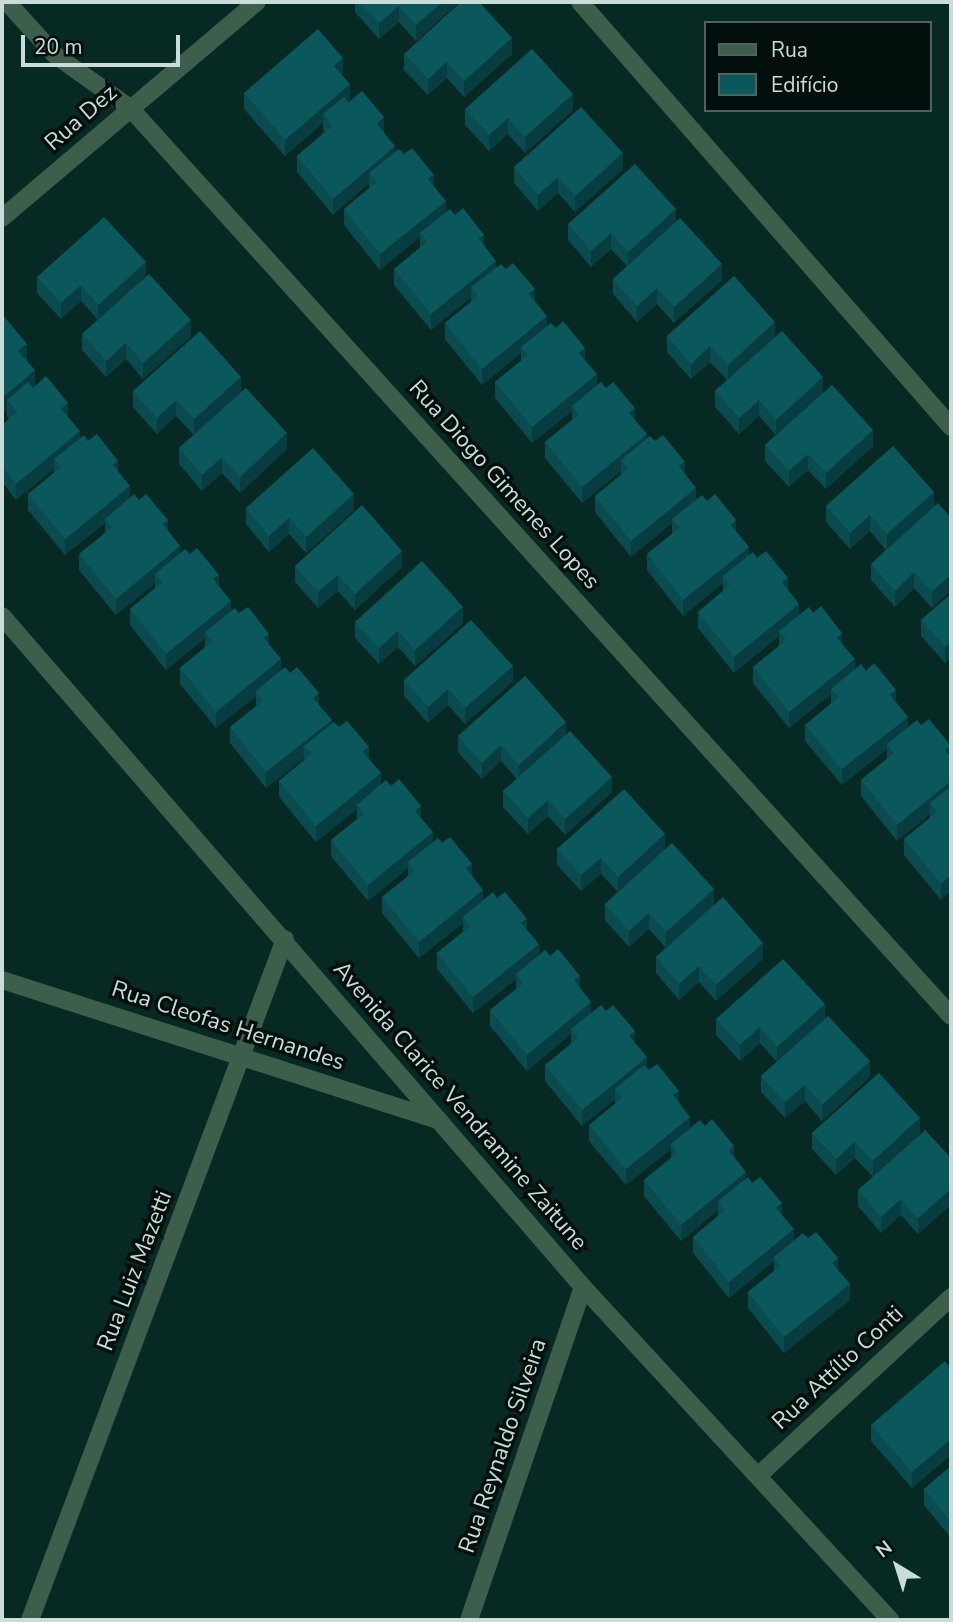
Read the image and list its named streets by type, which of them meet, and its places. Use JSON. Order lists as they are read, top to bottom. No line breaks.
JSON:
{"streets":{"street":["Rua Dez","Rua Diogo Gimenes Lopes","Rua Cleofas Hernandes","Avenida Clarice Vendramine Zaitune","Rua Luiz Mazetti","Rua Attílio Conti","Rua Reynaldo Silveira"]},"crossings":[["Rua Dez","Rua Diogo Gimenes Lopes"],["Rua Cleofas Hernandes","Avenida Clarice Vendramine Zaitune"],["Rua Cleofas Hernandes","Rua Luiz Mazetti"],["Avenida Clarice Vendramine Zaitune","Rua Luiz Mazetti"],["Avenida Clarice Vendramine Zaitune","Rua Attílio Conti"],["Avenida Clarice Vendramine Zaitune","Rua Reynaldo Silveira"]],"legend":["Rua","Edifício"],"scale_bar":"20 m","north":"top left"}
